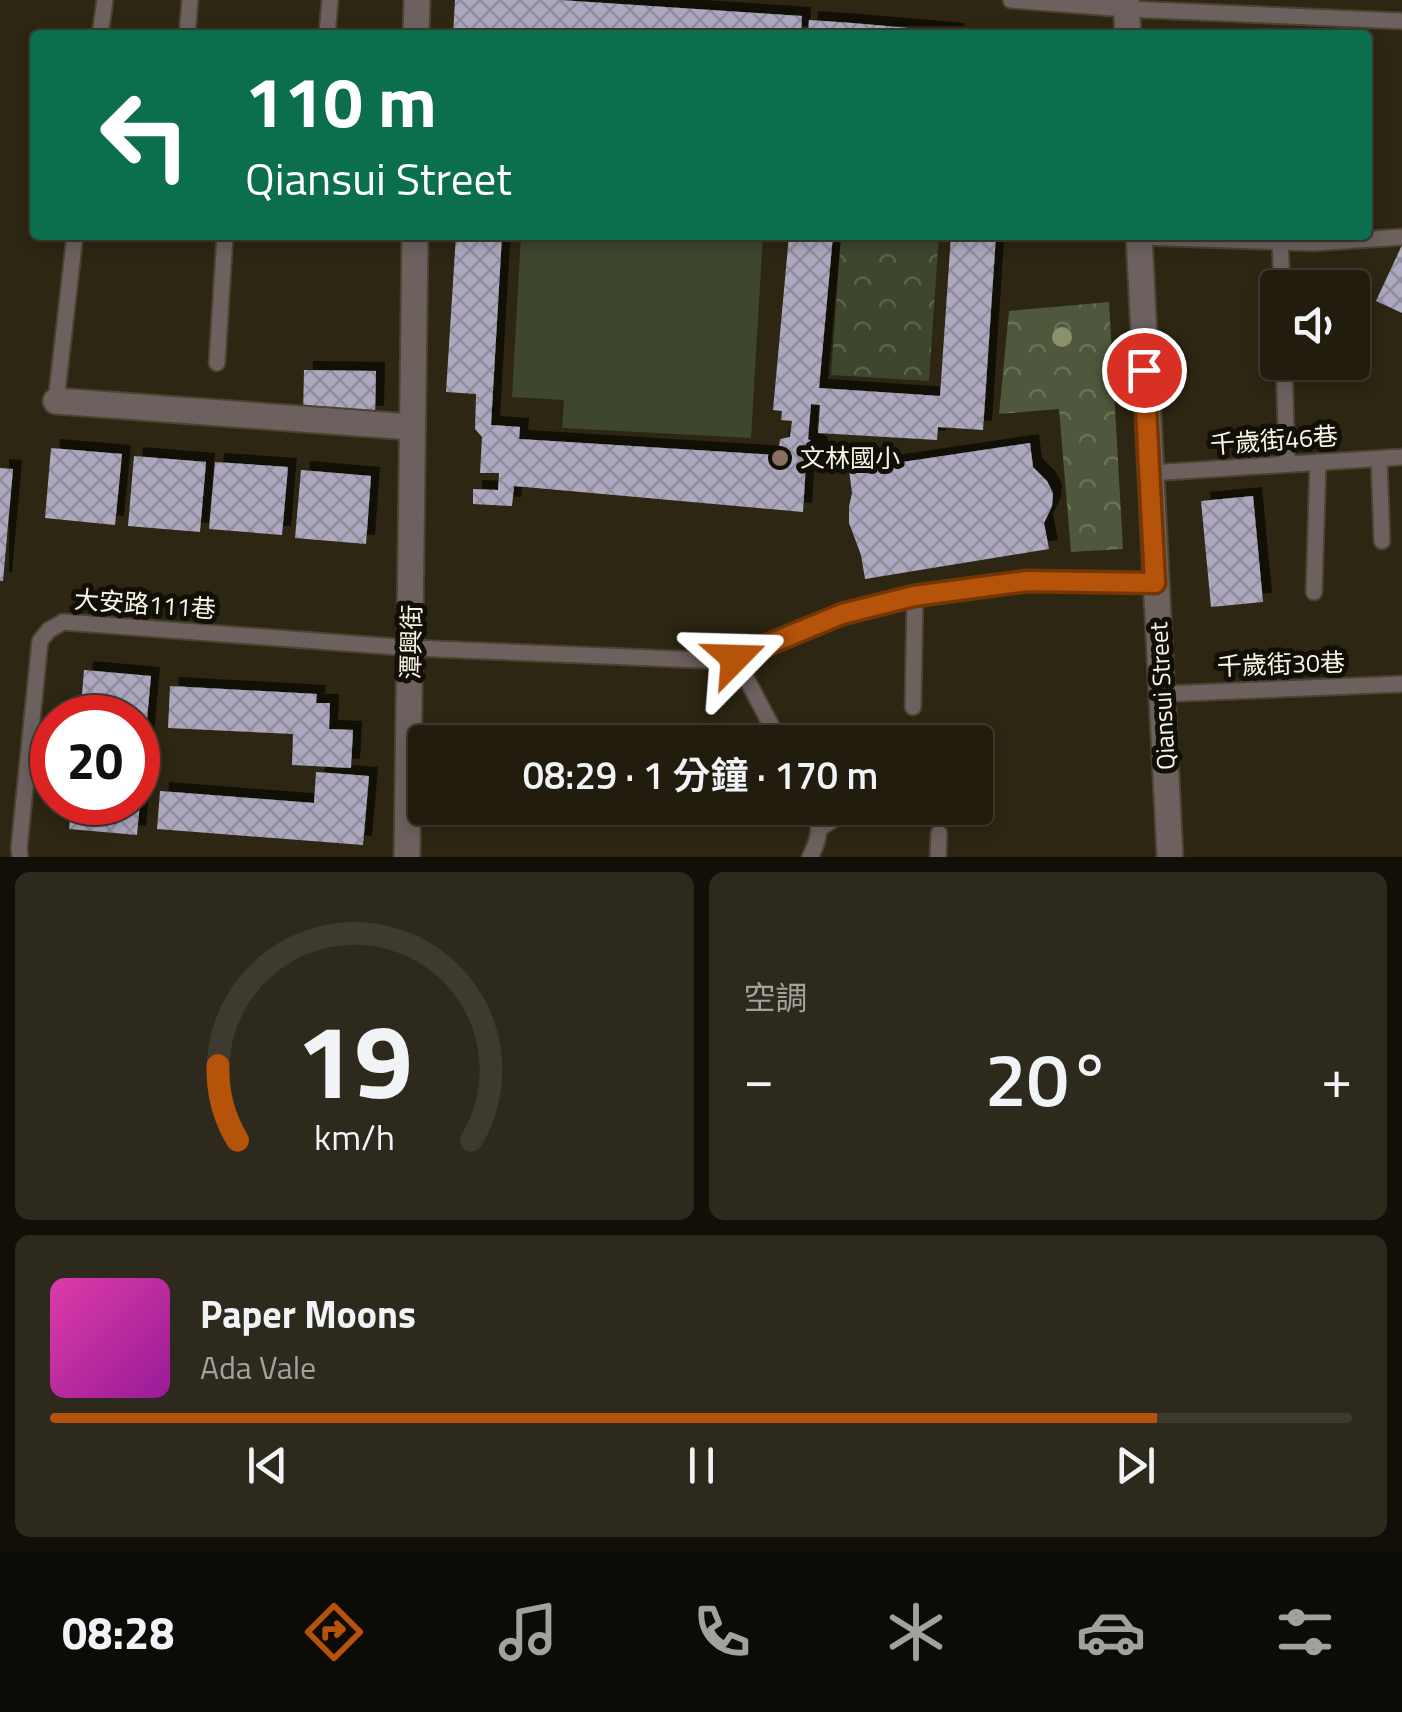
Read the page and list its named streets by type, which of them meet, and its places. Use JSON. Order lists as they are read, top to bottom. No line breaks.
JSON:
{"streets":{"street":["潭興街","Qiansui Street"],"lane":["千歲街46巷","大安路111巷","千歲街30巷"]},"crossings":[["千歲街46巷","Qiansui Street"],["大安路111巷","潭興街"],["千歲街30巷","Qiansui Street"]],"places":["文林國小"],"page":{"turn":["110 m","Qiansui Street"],"limit":"20","trip":"08:29 · 1 分鐘 · 170 m","tile":"空調","heat":["−","20°","+"],"song":["Paper Moons","Ada Vale"],"tabs":"08:28","gauge":["19","km/h"]}}
